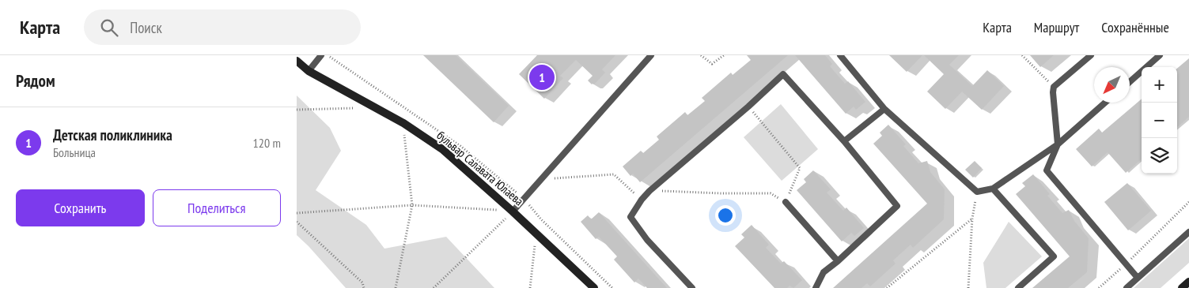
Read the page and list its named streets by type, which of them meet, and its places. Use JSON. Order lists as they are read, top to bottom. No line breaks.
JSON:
{"streets":{"street":["бульвар Салавата Юлаева"]},"north":"bottom left","page":{"header":"Карта","search":"Поиск","nav":["Карта","Маршрут","Сохранённые"],"heading":"Рядом","pins":"1","map_buttons":["+","−"],"list":[{"mark":"1","name":"Детская поликлиника","note":"Больница","value":"120 m"}],"buttons":["Сохранить","Поделиться"]}}
